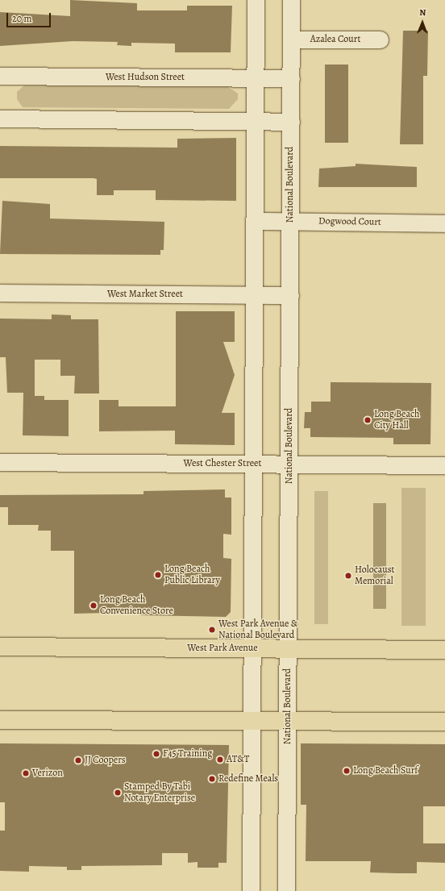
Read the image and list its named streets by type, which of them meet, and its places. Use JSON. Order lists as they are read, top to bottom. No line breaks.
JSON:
{"streets":{"highway":["West Park Avenue"],"street":["Azalea Court","West Hudson Street","National Boulevard","Dogwood Court","West Market Street","West Chester Street"]},"crossings":[["Azalea Court","National Boulevard"],["West Hudson Street","National Boulevard"],["National Boulevard","Dogwood Court"],["National Boulevard","West Market Street"],["National Boulevard","West Chester Street"],["National Boulevard","West Park Avenue"]],"places":["Long Beach City Hall","Long Beach Public Library","Holocaust Memorial","Long Beach Convenience Store","West Park Avenue & National Boulevard","F45 Training","AT&T","JJ Coopers","Long Beach Surf","Verizon","Redefine Meals","Stamped By Tabi Notary Enterprise"],"scale_bar":"20 m","north":"top"}
